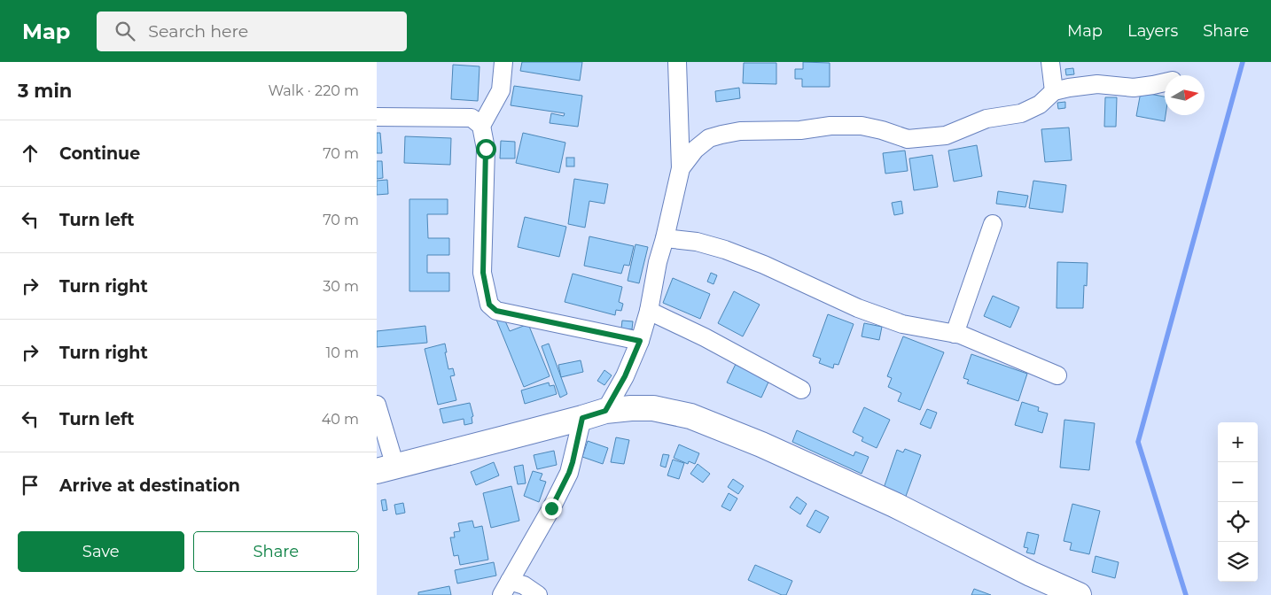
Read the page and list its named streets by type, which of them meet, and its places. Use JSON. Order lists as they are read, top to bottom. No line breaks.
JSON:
{"north":"right","page":{"header":"Map","search":"Search here","nav":["Map","Layers","Share"],"heading":["3 min","Walk · 220 m"],"list":[["Continue","70 m"],["Turn left","70 m"],["Turn right","30 m"],["Turn right","10 m"],["Turn left","40 m"],"Arrive at destination"],"map_buttons":["+","−"],"buttons":["Save","Share"]}}
